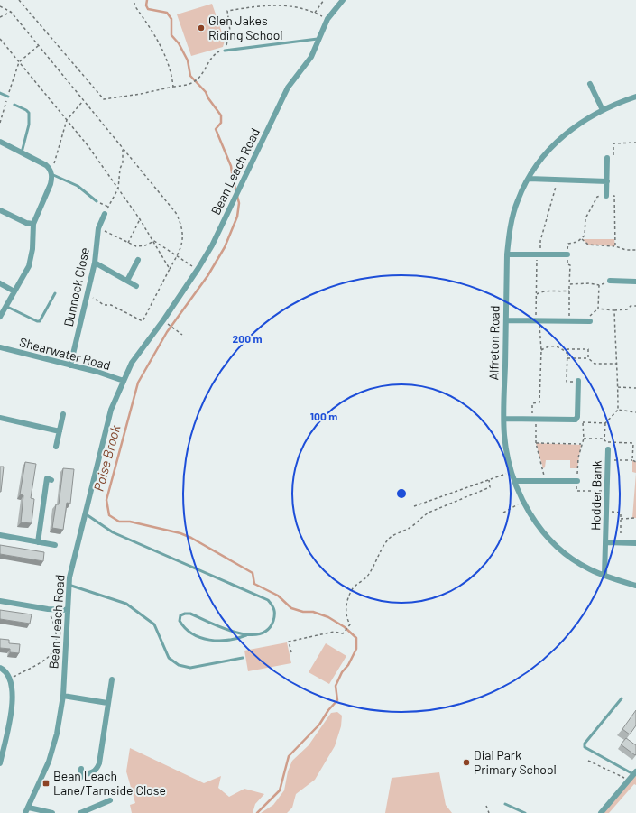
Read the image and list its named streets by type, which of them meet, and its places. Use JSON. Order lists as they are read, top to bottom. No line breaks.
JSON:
{"streets":{"street":["Bean Leach Road","Dunnock Close","Alfreton Road","Shearwater Road","Hodder Bank"]},"crossings":[["Bean Leach Road","Shearwater Road"],["Dunnock Close","Shearwater Road"],["Alfreton Road","Hodder Bank"]],"water":["Poise Brook"],"places":{"other":["Glen Jakes Riding School","Dial Park Primary School"],"transit":["Bean Leach Lane/Tarnside Close"]},"rings":["200 m","100 m"]}
